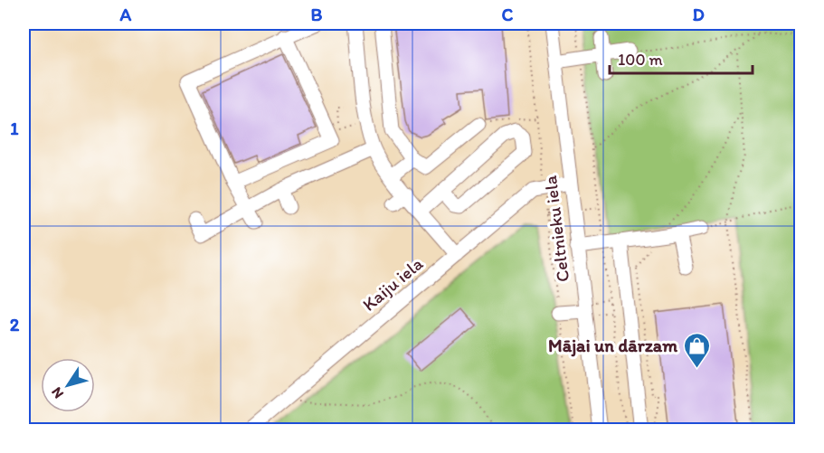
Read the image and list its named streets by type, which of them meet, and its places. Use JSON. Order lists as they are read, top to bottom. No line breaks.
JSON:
{"streets":{"street":["Celtnieku iela","Kaiju iela"]},"crossings":[["Celtnieku iela","Kaiju iela"]],"places":{"shop":["Mājai un dārzam"]},"scale_bar":"100 m","north":"bottom left","grid":{"columns":["A","B","C","D"],"rows":["1","2"]}}
